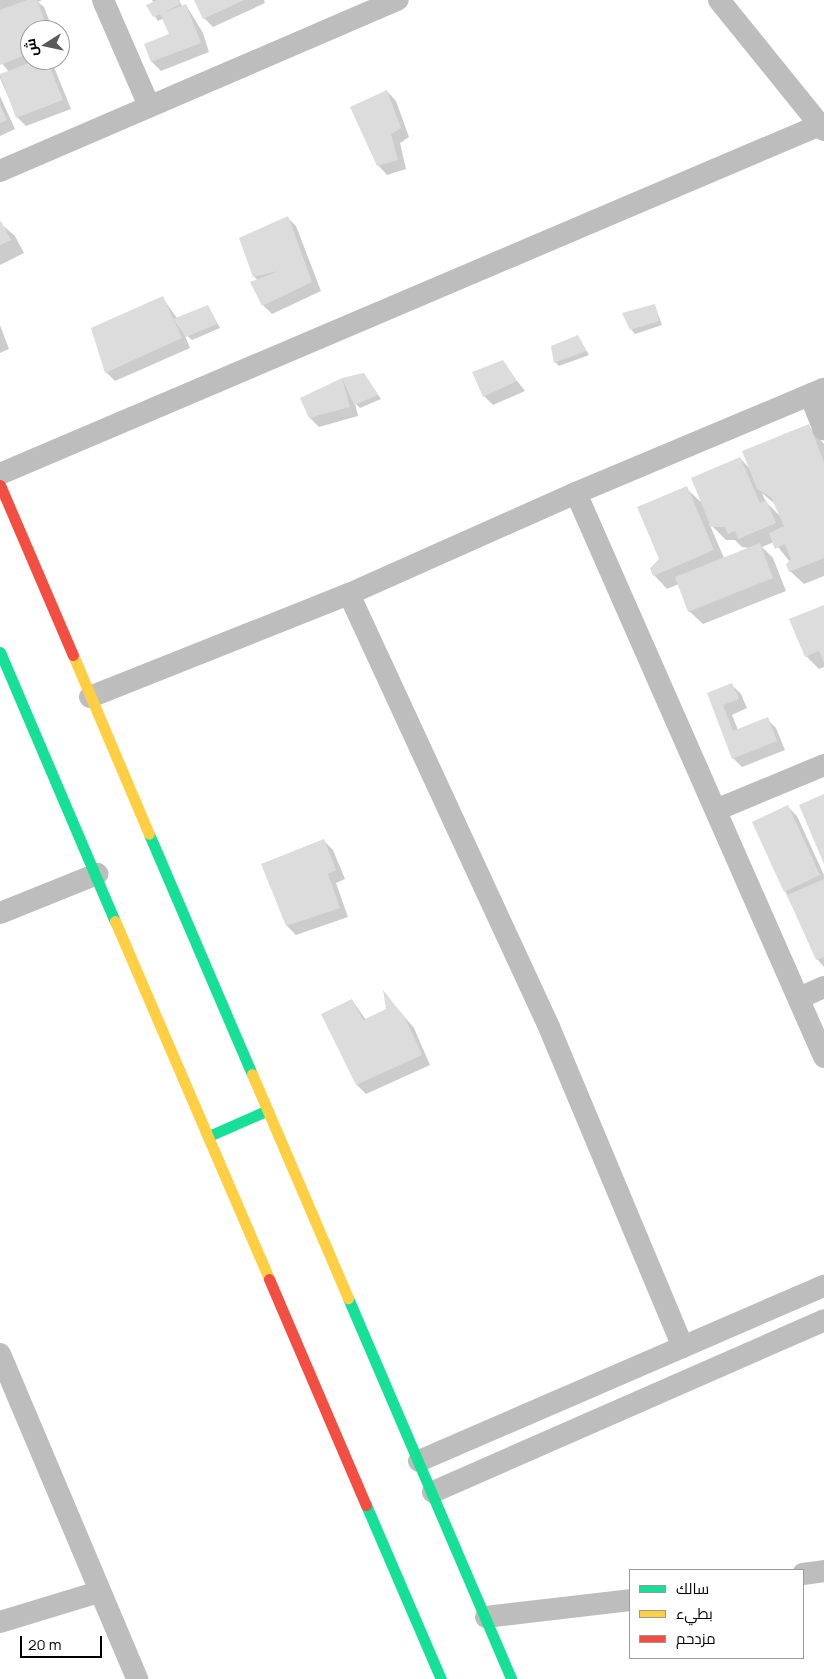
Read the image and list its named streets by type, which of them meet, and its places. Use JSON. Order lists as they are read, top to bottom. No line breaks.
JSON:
{"legend":["سالك","بطيء","مزدحم"],"scale_bar":"20 m","north":"left"}
